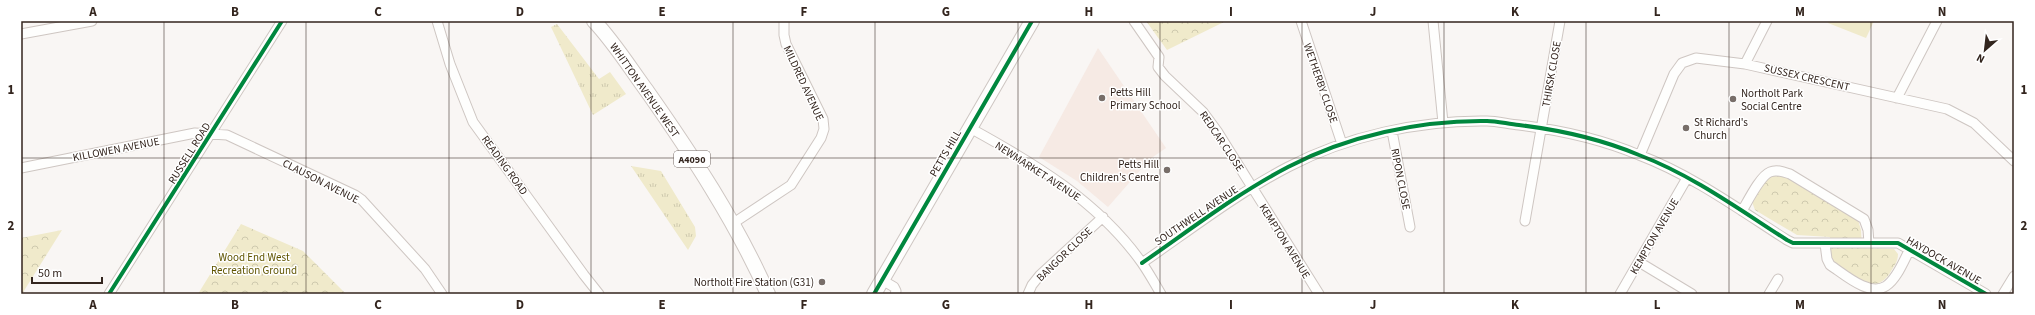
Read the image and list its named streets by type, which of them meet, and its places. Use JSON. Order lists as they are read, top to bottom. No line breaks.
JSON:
{"streets":{"main road":["WHITTON AVENUE WEST","PETTS HILL","A4090"],"street":["THIRSK CLOSE","SUSSEX CRESCENT","MILDRED AVENUE","WETHERBY CLOSE","REDCAR CLOSE","KILLOWEN AVENUE","RUSSELL ROAD","READING ROAD","NEWMARKET AVENUE","RIPON CLOSE","CLAUSON AVENUE","SOUTHWELL AVENUE","KEMPTON AVENUE","BANGOR CLOSE","HAYDOCK AVENUE"]},"crossings":[["THIRSK CLOSE","SOUTHWELL AVENUE"],["SUSSEX CRESCENT","SOUTHWELL AVENUE"],["MILDRED AVENUE","WHITTON AVENUE WEST"],["WETHERBY CLOSE","SOUTHWELL AVENUE"],["REDCAR CLOSE","SOUTHWELL AVENUE"],["REDCAR CLOSE","KEMPTON AVENUE"],["KILLOWEN AVENUE","RUSSELL ROAD"],["KILLOWEN AVENUE","CLAUSON AVENUE"],["RUSSELL ROAD","CLAUSON AVENUE"],["PETTS HILL","NEWMARKET AVENUE"],["NEWMARKET AVENUE","SOUTHWELL AVENUE"],["NEWMARKET AVENUE","BANGOR CLOSE"],["RIPON CLOSE","SOUTHWELL AVENUE"],["SOUTHWELL AVENUE","KEMPTON AVENUE"],["SOUTHWELL AVENUE","HAYDOCK AVENUE"]],"parks":["Wood End West Recreation Ground"],"places":["Petts Hill Primary School","Northolt Park Social Centre","St Richard's Church","Petts Hill Children's Centre","Northolt Fire Station (G31)"],"scale_bar":"50 m","north":"bottom left","grid":{"columns":["A","B","C","D","E","F","G","H","I","J","K","L","M","N"],"rows":["1","2"]}}
